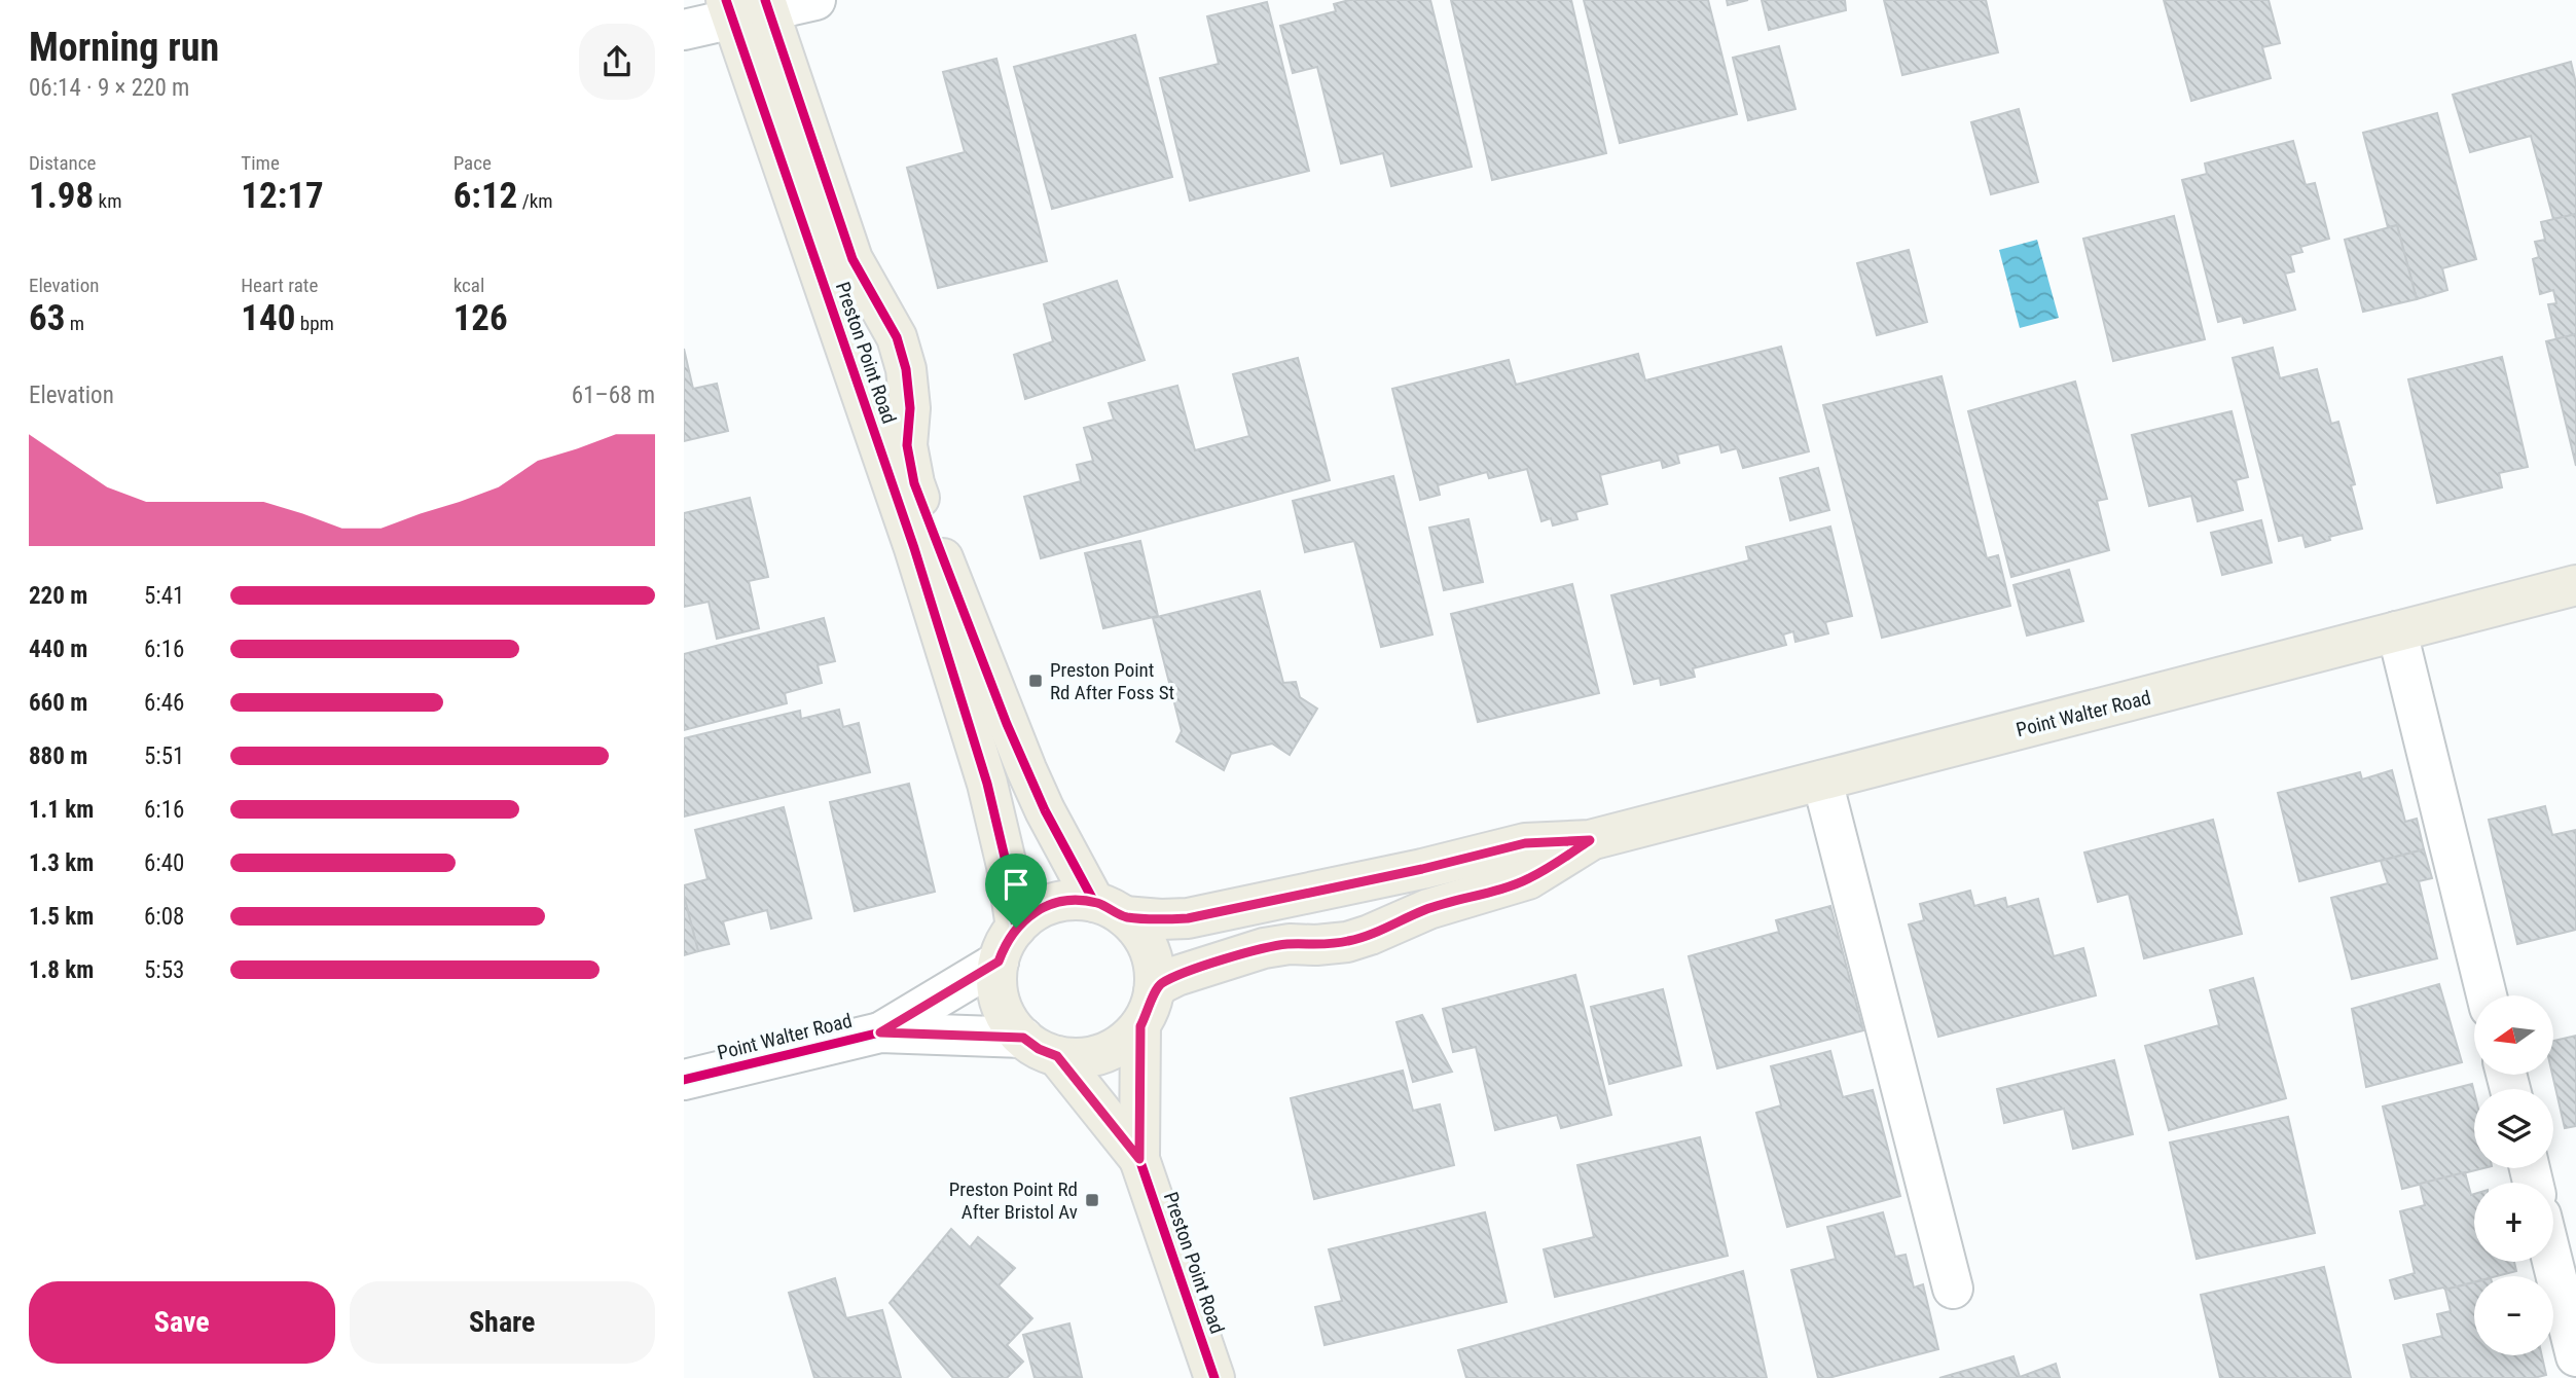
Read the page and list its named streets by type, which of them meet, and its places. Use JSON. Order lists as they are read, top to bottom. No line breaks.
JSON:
{"streets":{"main road":["Preston Point Road","Point Walter Road"]},"crossings":[["Preston Point Road","Point Walter Road"]],"places":{"transit":["Preston Point Rd After Foss St","Preston Point Rd After Bristol Av"]},"north":"left","page":{"heading":["Morning run","06:14 · 9 × 220 m"],"stats":[["Distance","1.98 km"],["Time","12:17"],["Pace","6:12 /km"],["Elevation","63 m"],["Heart rate","140 bpm"],["kcal","126"]],"chart":["Elevation","61–68 m"],"list":[{"name":"220 m","note":"5:41"},{"name":"440 m","note":"6:16"},{"name":"660 m","note":"6:46"},{"name":"880 m","note":"5:51"},{"name":"1.1 km","note":"6:16"},{"name":"1.3 km","note":"6:40"},{"name":"1.5 km","note":"6:08"},{"name":"1.8 km","note":"5:53"}],"map_buttons":["+","−"],"buttons":["Save","Share"]}}
